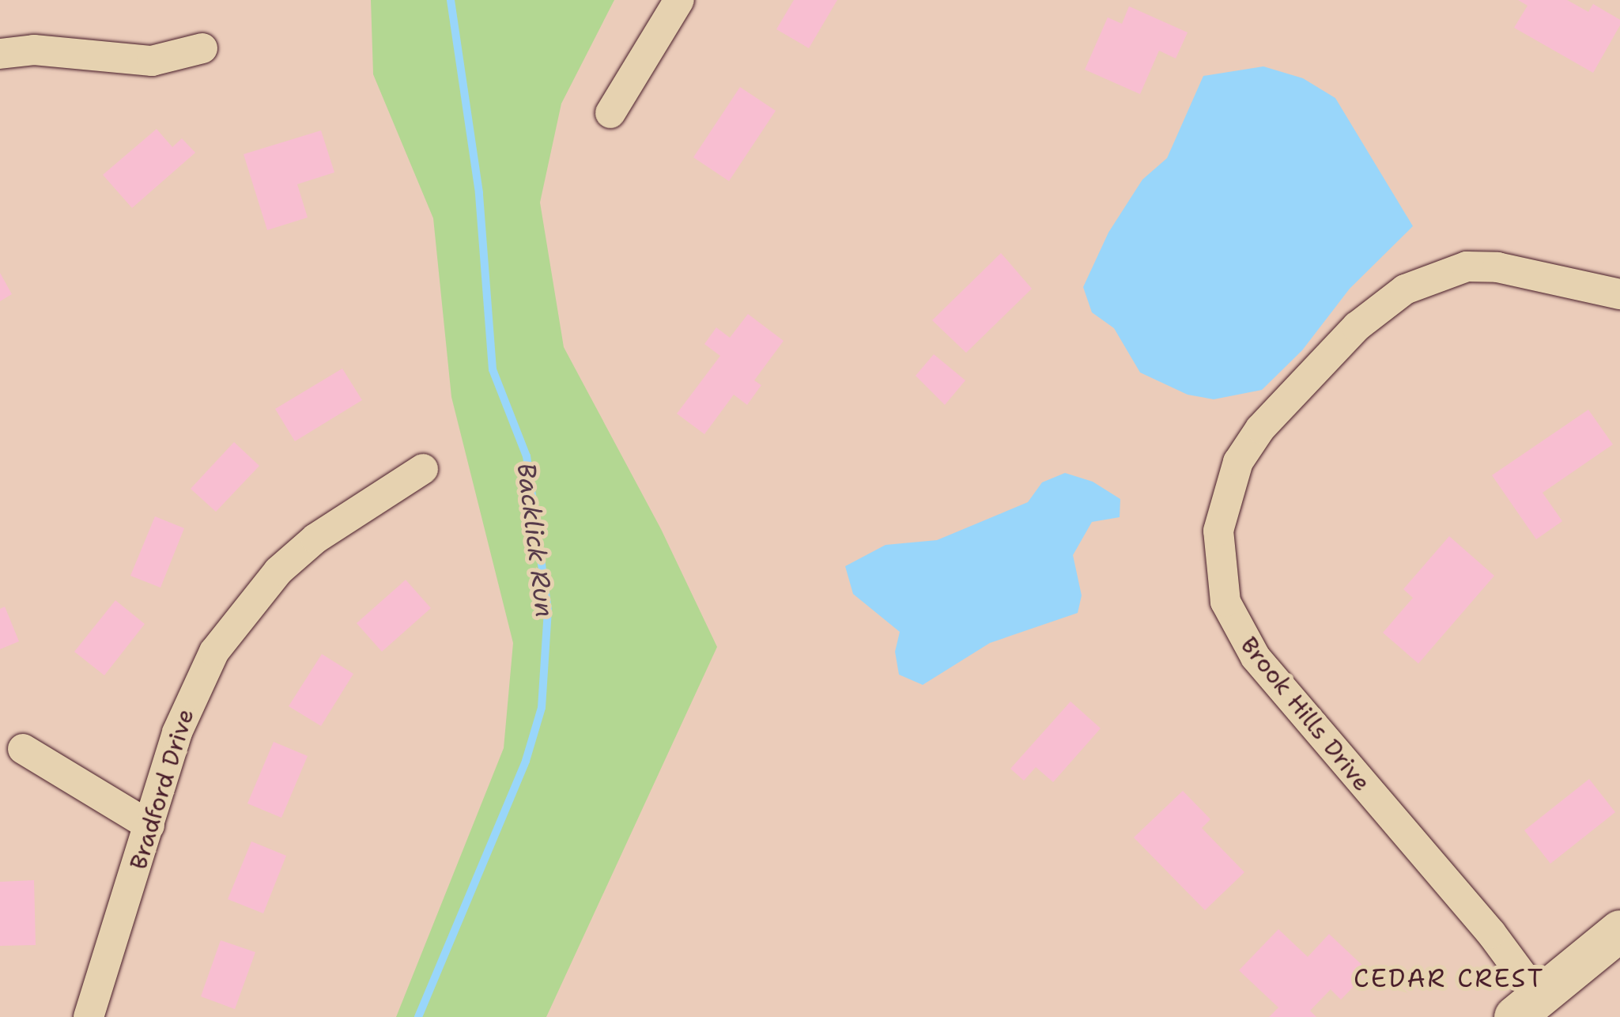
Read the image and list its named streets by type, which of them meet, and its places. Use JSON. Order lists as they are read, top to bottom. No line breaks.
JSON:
{"streets":{"street":["Brook Hills Drive","Bradford Drive"]},"districts":["CEDAR CREST"],"water":["Backlick Run"]}
